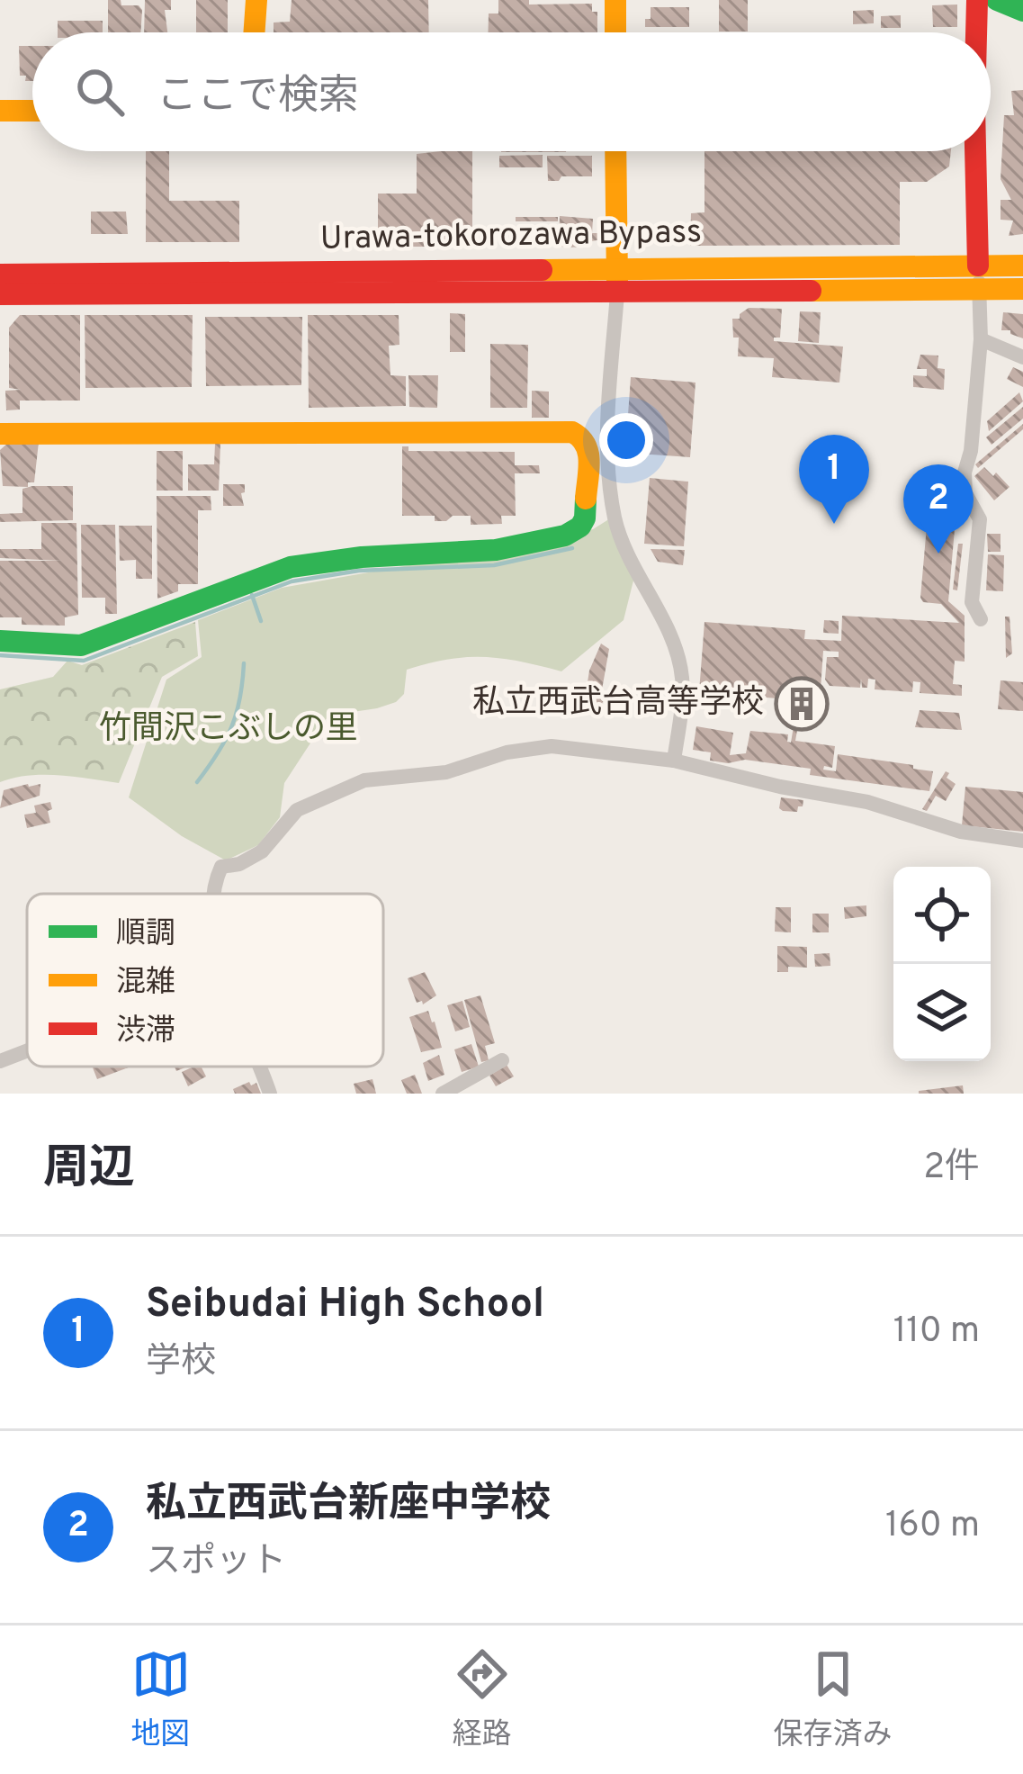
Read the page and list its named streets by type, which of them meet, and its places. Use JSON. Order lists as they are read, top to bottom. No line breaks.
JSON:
{"streets":{"main road":["Urawa-tokorozawa Bypass"]},"parks":["竹間沢こぶしの里"],"places":{"building":["私立西武台高等学校"]},"legend":["順調","混雑","渋滞"],"page":{"search":"ここで検索","pins":["1","2"],"heading":["周辺","2件"],"list":[{"mark":"1","name":"Seibudai High School","note":"学校","value":"110 m"},{"mark":"2","name":"私立西武台新座中学校","note":"スポット","value":"160 m"}],"nav":["地図","経路","保存済み"]}}
